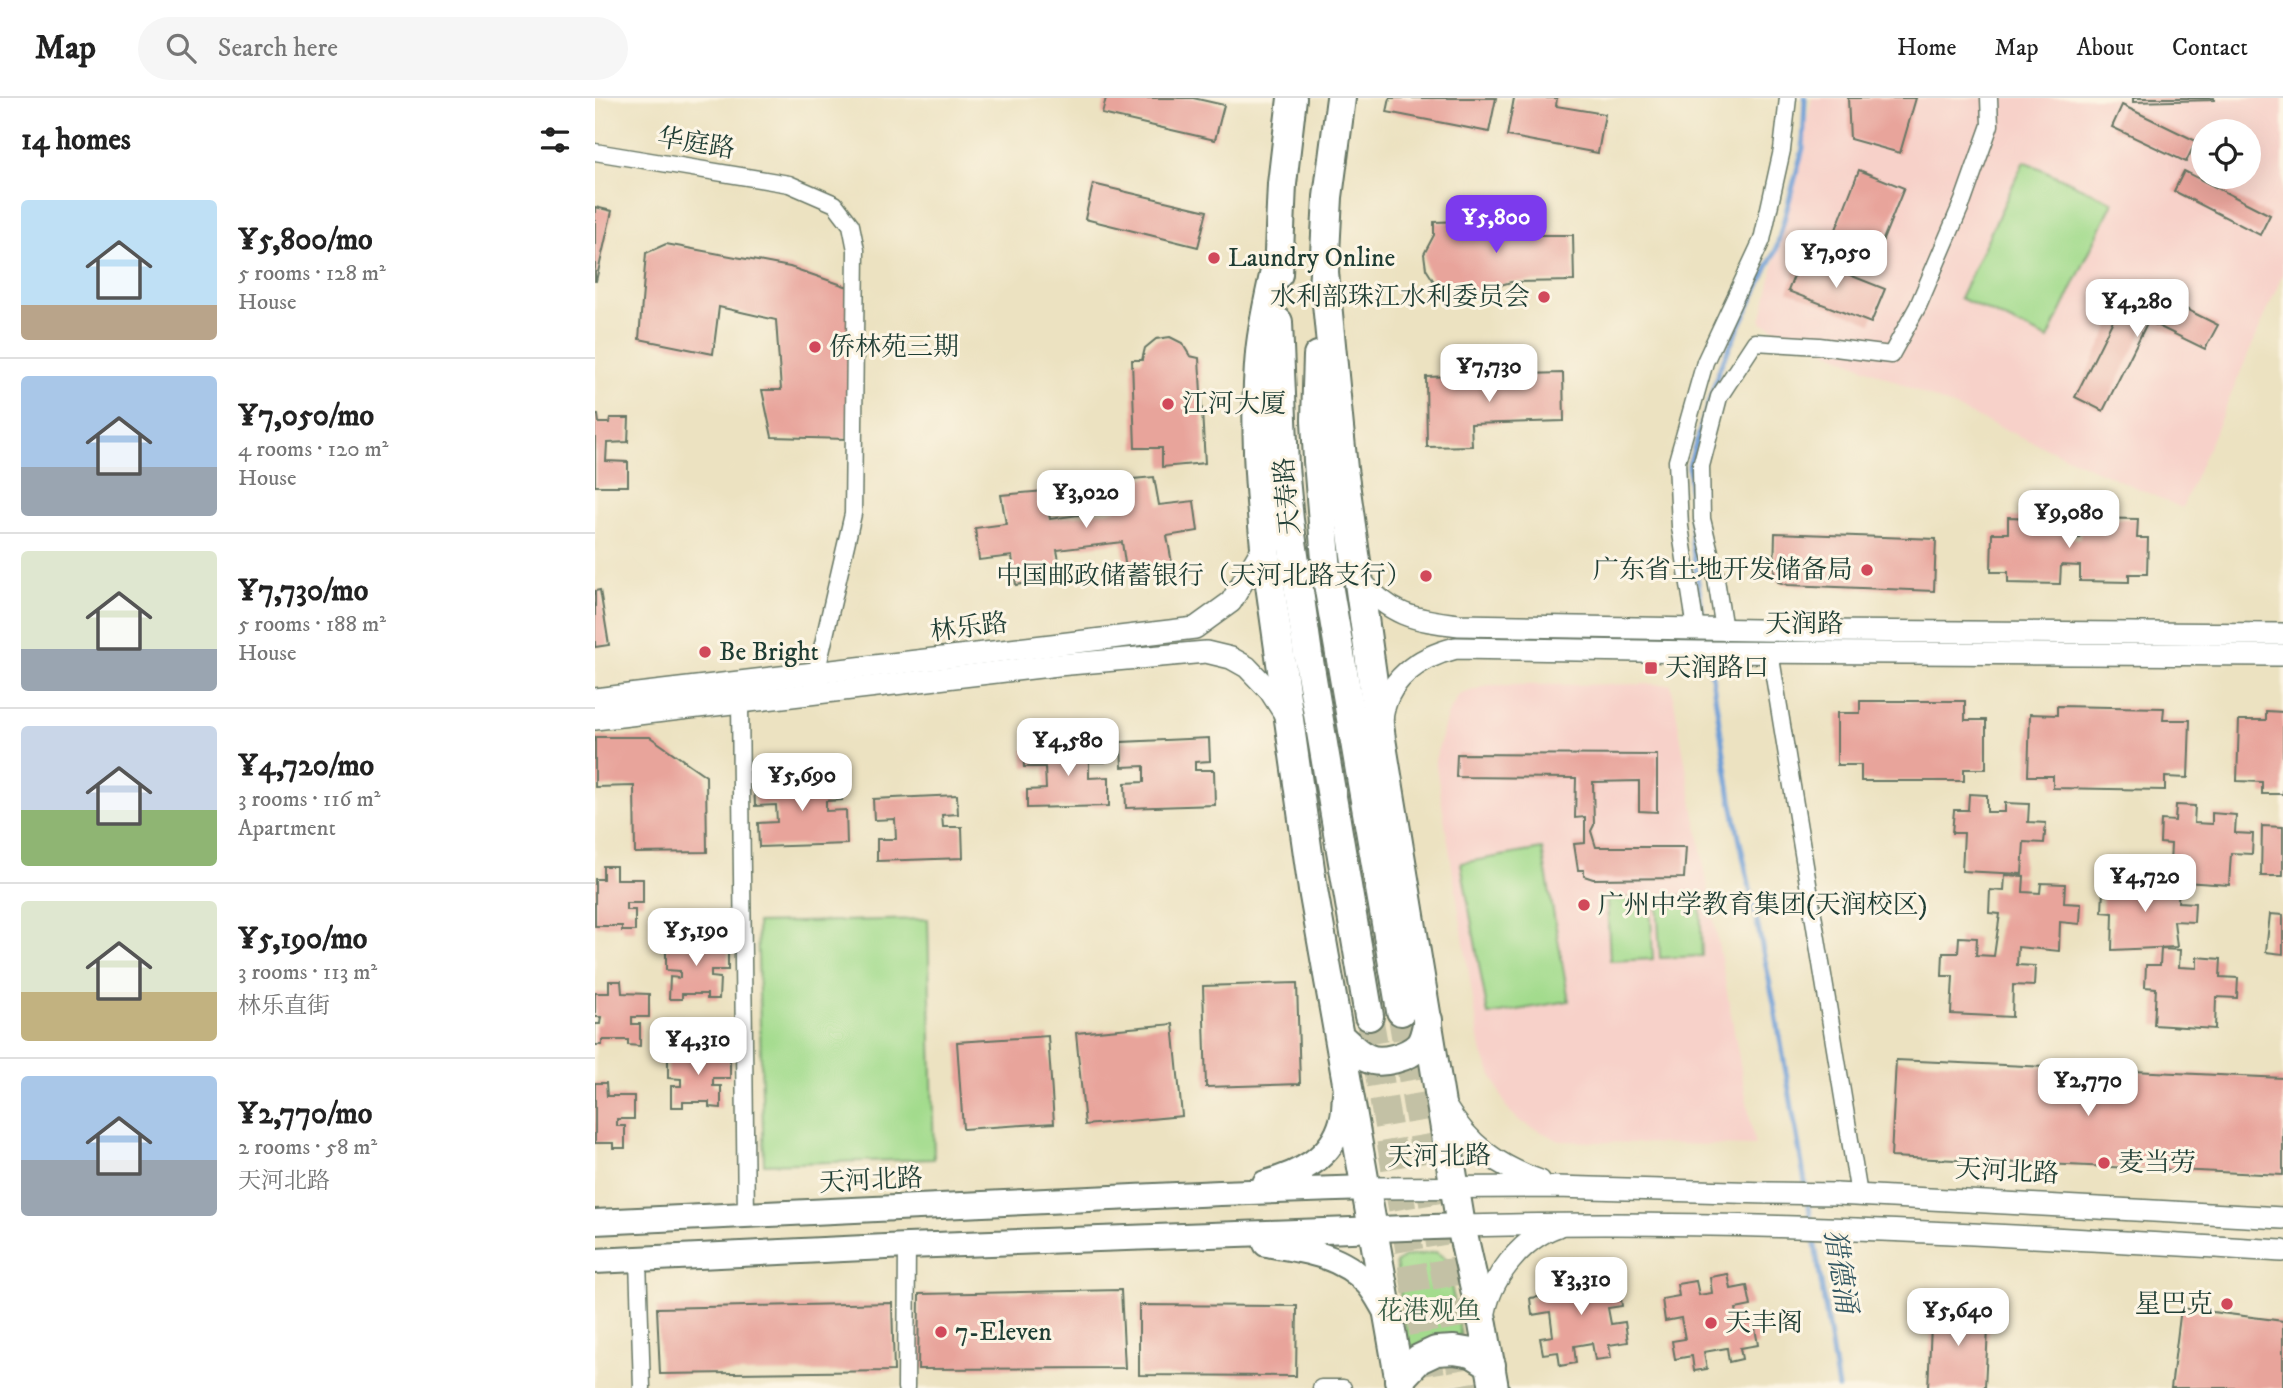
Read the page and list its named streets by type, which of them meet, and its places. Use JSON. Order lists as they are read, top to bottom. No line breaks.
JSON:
{"streets":{"highway":["天寿路"],"main road":["天河北路"],"street":["华庭路","天润路","林乐路"]},"crossings":[["华庭路","林乐路"]],"water":["猎德涌"],"parks":["花港观鱼"],"places":{"other":["Laundry Online","水利部珠江水利委员会","侨林苑三期","江河大厦","广东省土地开发储备局","中国邮政储蓄银行（天河北路支行）","Be Bright","广州中学教育集团(天润校区)","麦当劳","星巴克","天丰阁","7-Eleven"],"transit":["天润路口"]},"page":{"header":"Map","search":"Search here","nav":["Home","Map","About","Contact"],"heading":"14 homes","list":[{"name":"¥5,800/mo","note":"5 rooms · 128 m² · House"},{"name":"¥7,050/mo","note":"4 rooms · 120 m² · House"},{"name":"¥7,730/mo","note":"5 rooms · 188 m² · House"},{"name":"¥4,720/mo","note":"3 rooms · 116 m² · Apartment"},{"name":"¥5,190/mo","note":"3 rooms · 113 m² · 林乐直街"},{"name":"¥2,770/mo","note":"2 rooms · 58 m² · 天河北路"}],"price":["¥5,800","¥7,050","¥4,280","¥7,730","¥3,020","¥9,080","¥4,580","¥5,690","¥4,720","¥5,190","¥4,310","¥2,770","¥3,310","¥5,640"]}}
